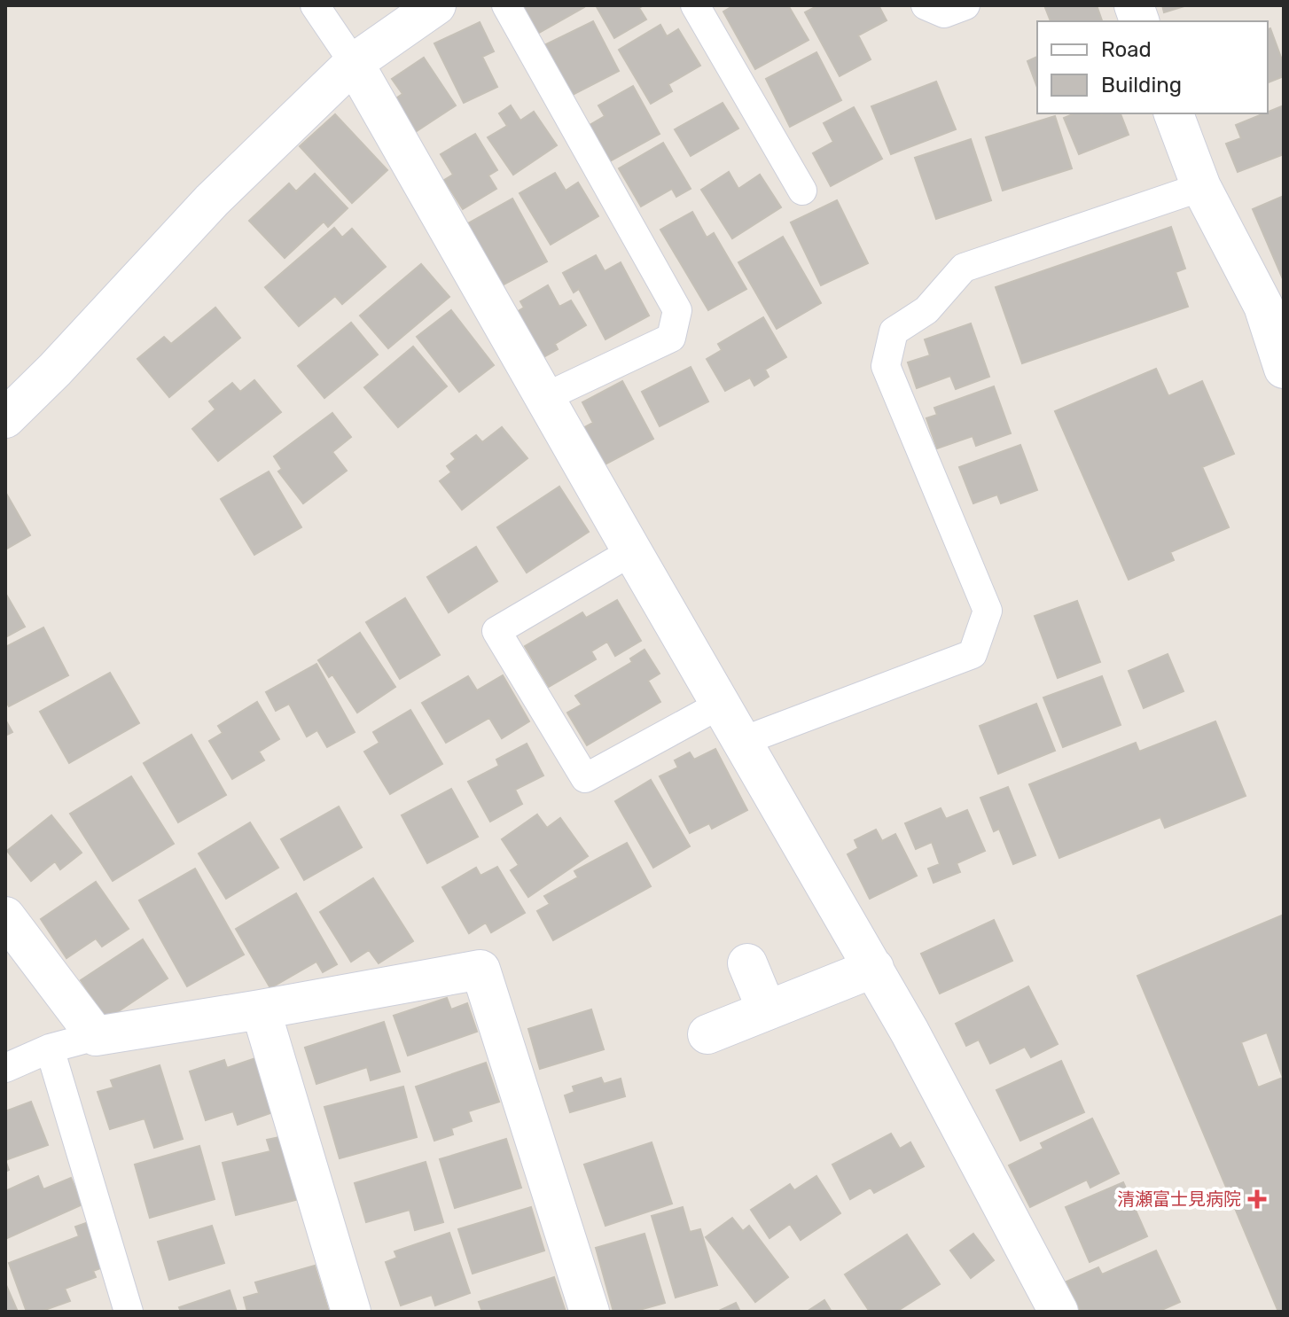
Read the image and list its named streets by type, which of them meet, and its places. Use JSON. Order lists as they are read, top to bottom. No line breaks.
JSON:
{"places":{"health":["清瀬富士見病院"]},"legend":["Road","Building"]}
